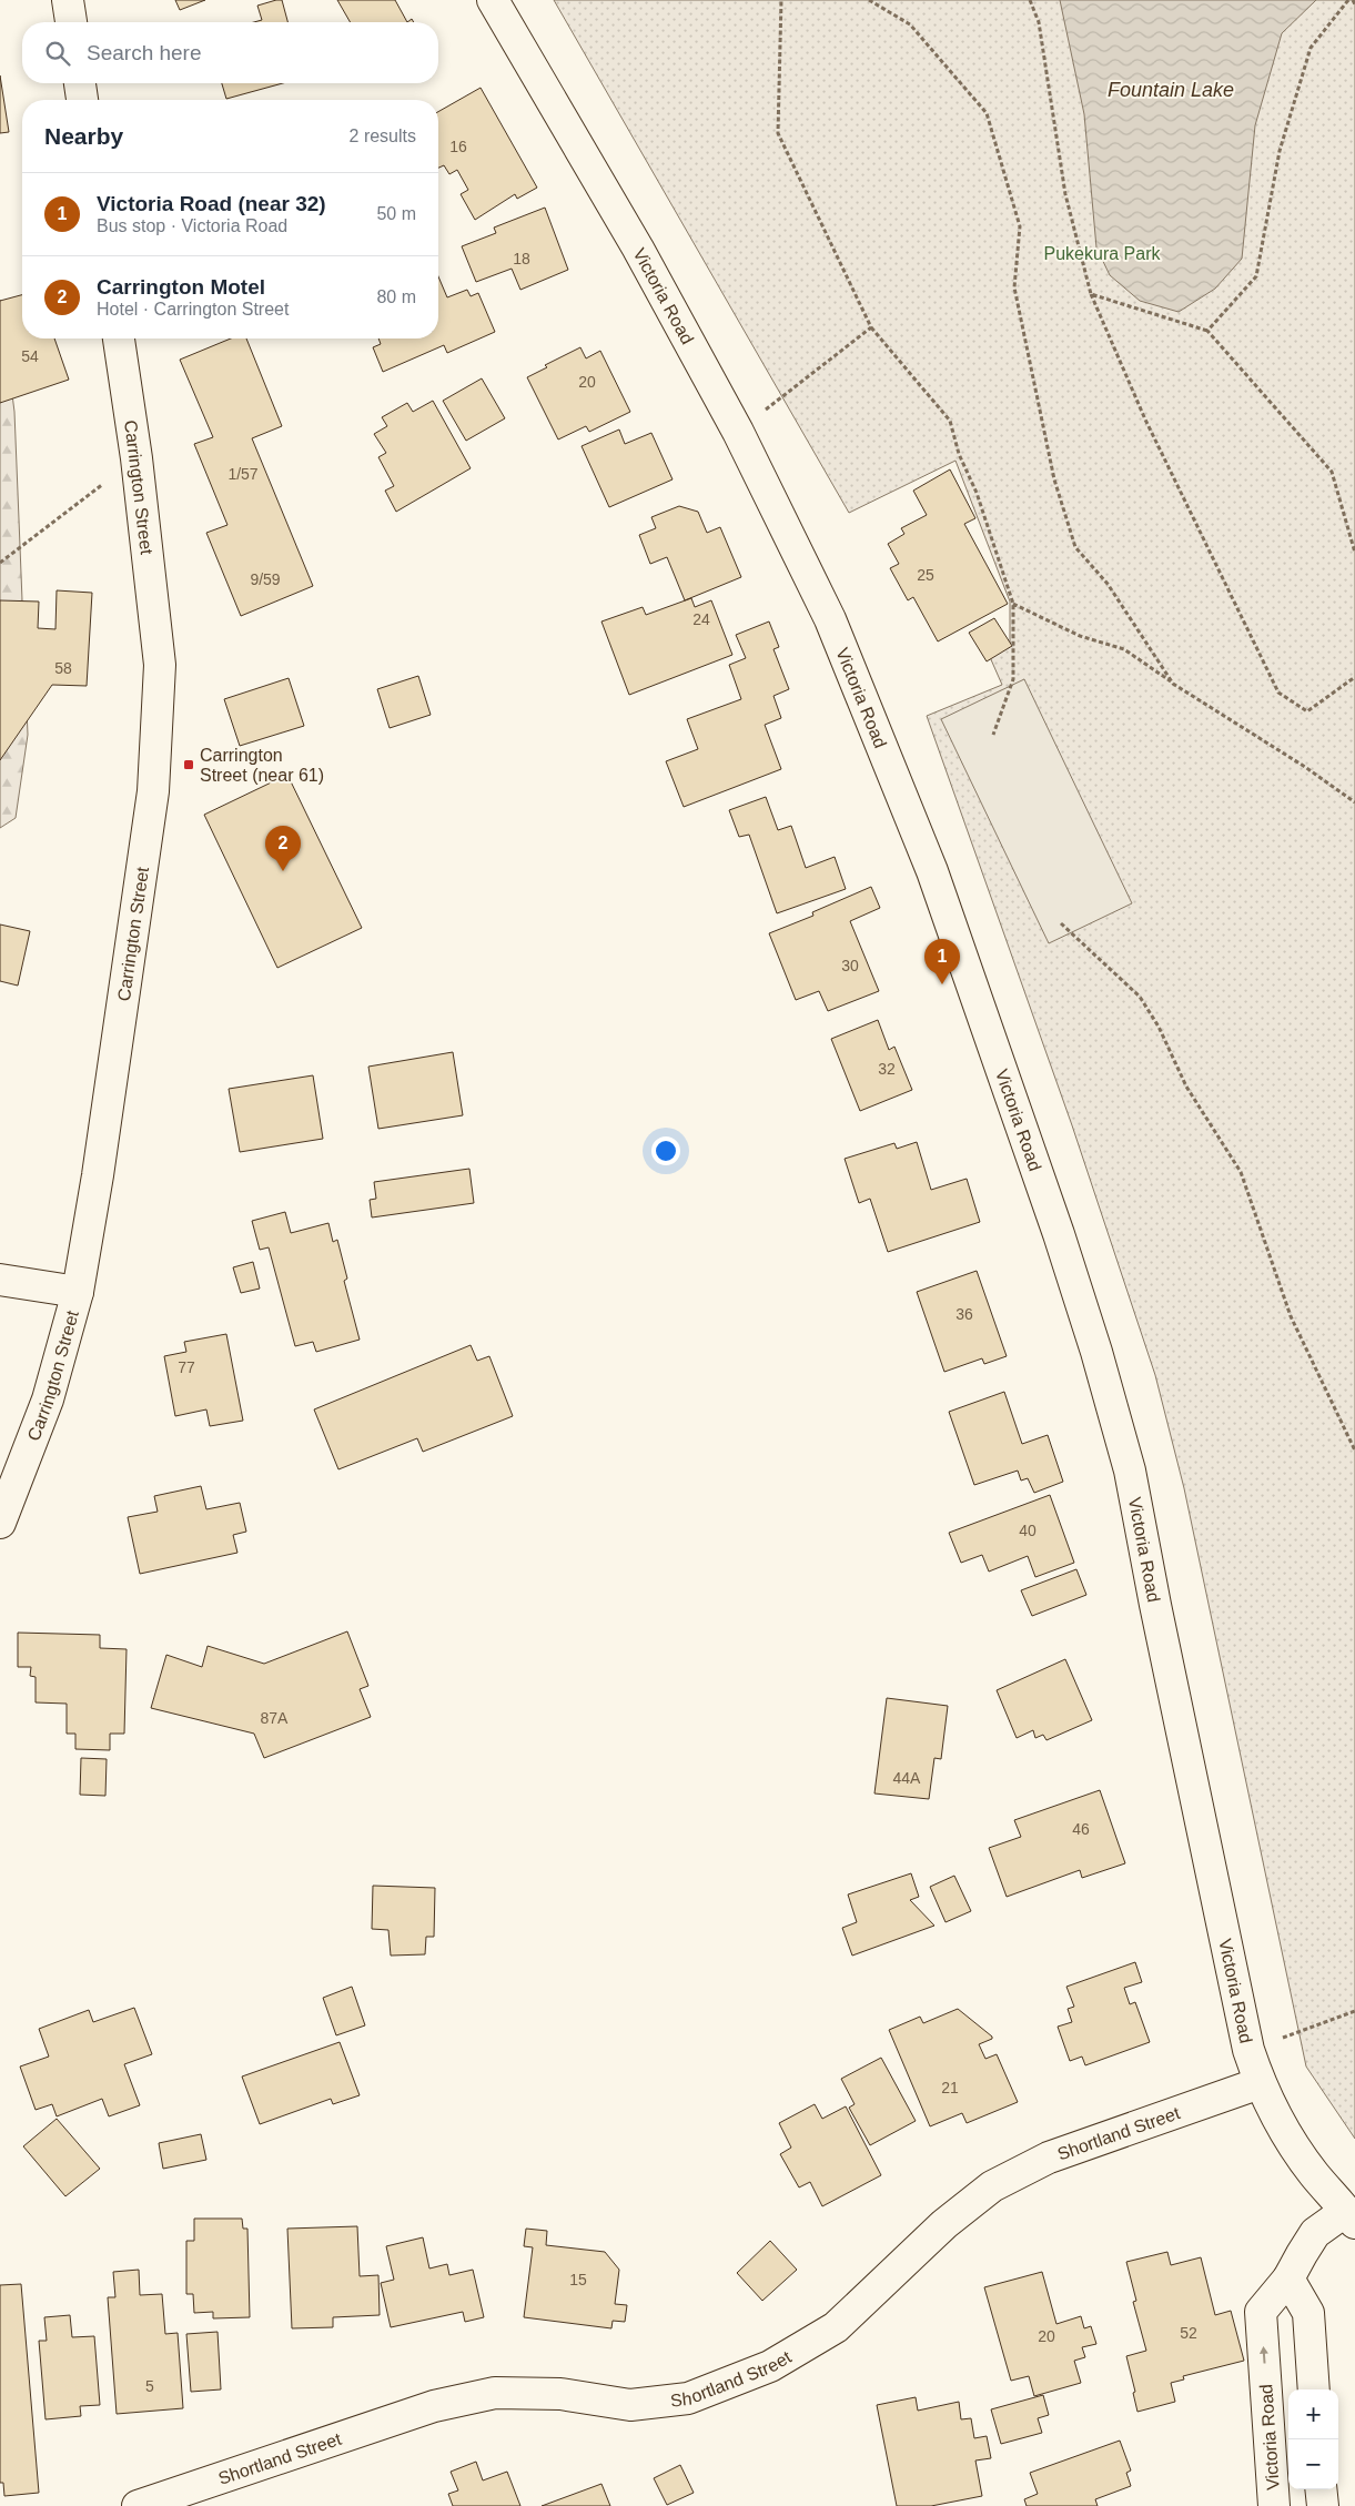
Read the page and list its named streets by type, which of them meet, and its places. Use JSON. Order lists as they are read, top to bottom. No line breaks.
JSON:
{"streets":{"street":["Victoria Road","Carrington Street","Shortland Street"]},"crossings":[["Victoria Road","Shortland Street"]],"water":["Fountain Lake"],"parks":["Pukekura Park"],"places":{"transit":["Carrington Street (near 61)"]},"house_numbers":["16","18","54","20","1/57","25","9/59","24","58","30","32","36","77","40","87A","44A","46","21","15","52","20","5"],"page":{"search":"Search here","heading":["Nearby","2 results"],"list":[{"mark":"1","name":"Victoria Road (near 32)","note":"Bus stop · Victoria Road","value":"50 m"},{"mark":"2","name":"Carrington Motel","note":"Hotel · Carrington Street","value":"80 m"}],"pins":["2","1"],"map_buttons":["+","−"]}}
